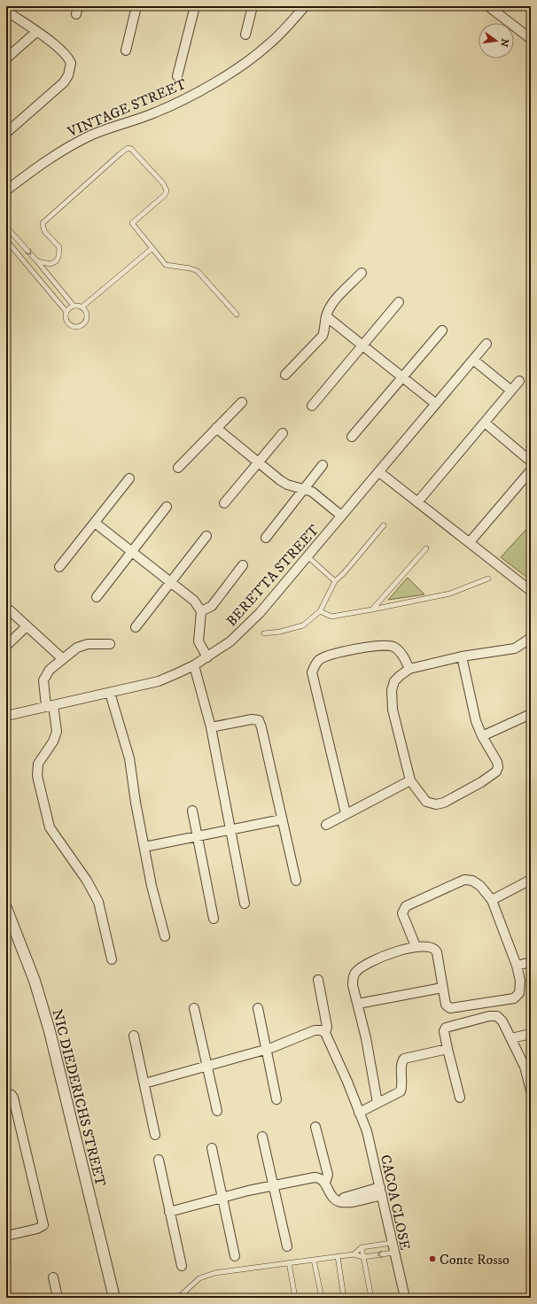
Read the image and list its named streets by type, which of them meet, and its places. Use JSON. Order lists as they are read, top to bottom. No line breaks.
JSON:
{"streets":{"street":["VINTAGE STREET","BERETTA STREET","NIC DIEDERICHS STREET","CACOA CLOSE"]},"places":["Conte Rosso"],"north":"right"}
